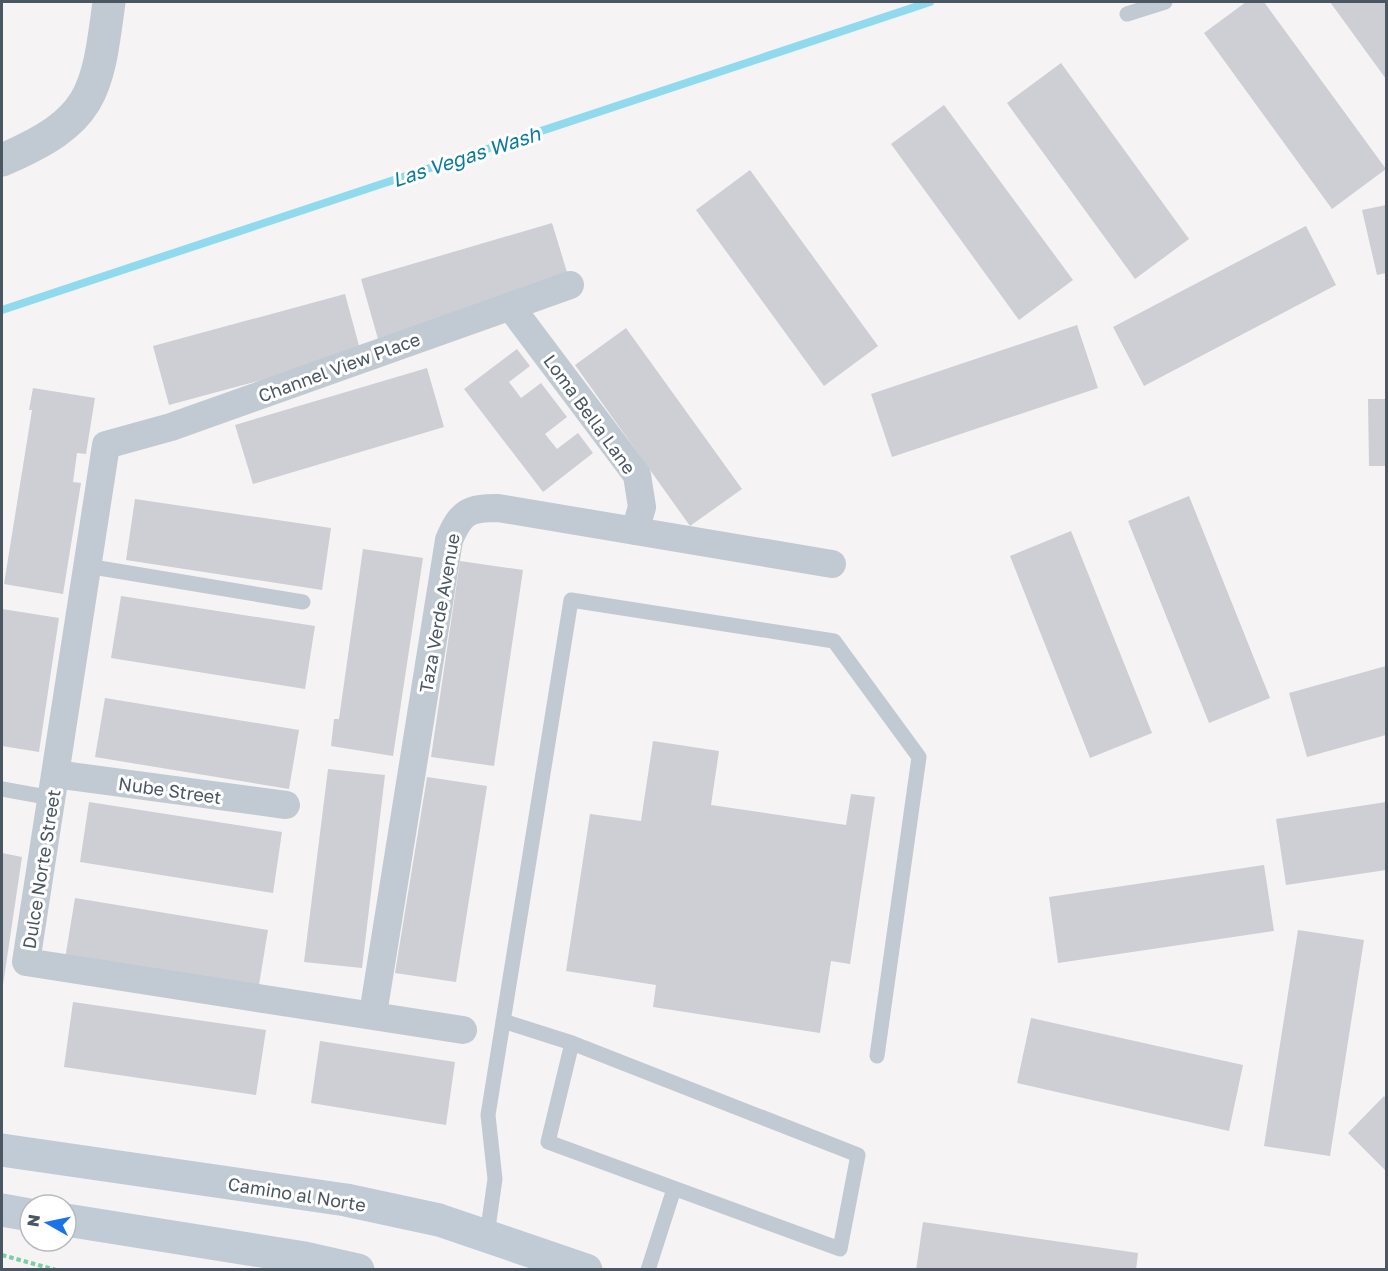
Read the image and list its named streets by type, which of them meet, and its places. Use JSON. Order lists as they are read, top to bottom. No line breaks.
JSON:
{"streets":{"main road":["Camino al Norte"],"street":["Channel View Place","Loma Bella Lane","Taza Verde Avenue","Nube Street","Dulce Norte Street"]},"crossings":[["Channel View Place","Loma Bella Lane"],["Channel View Place","Dulce Norte Street"],["Loma Bella Lane","Taza Verde Avenue"],["Taza Verde Avenue","Dulce Norte Street"],["Nube Street","Dulce Norte Street"]],"water":["Las Vegas Wash"],"north":"left"}
